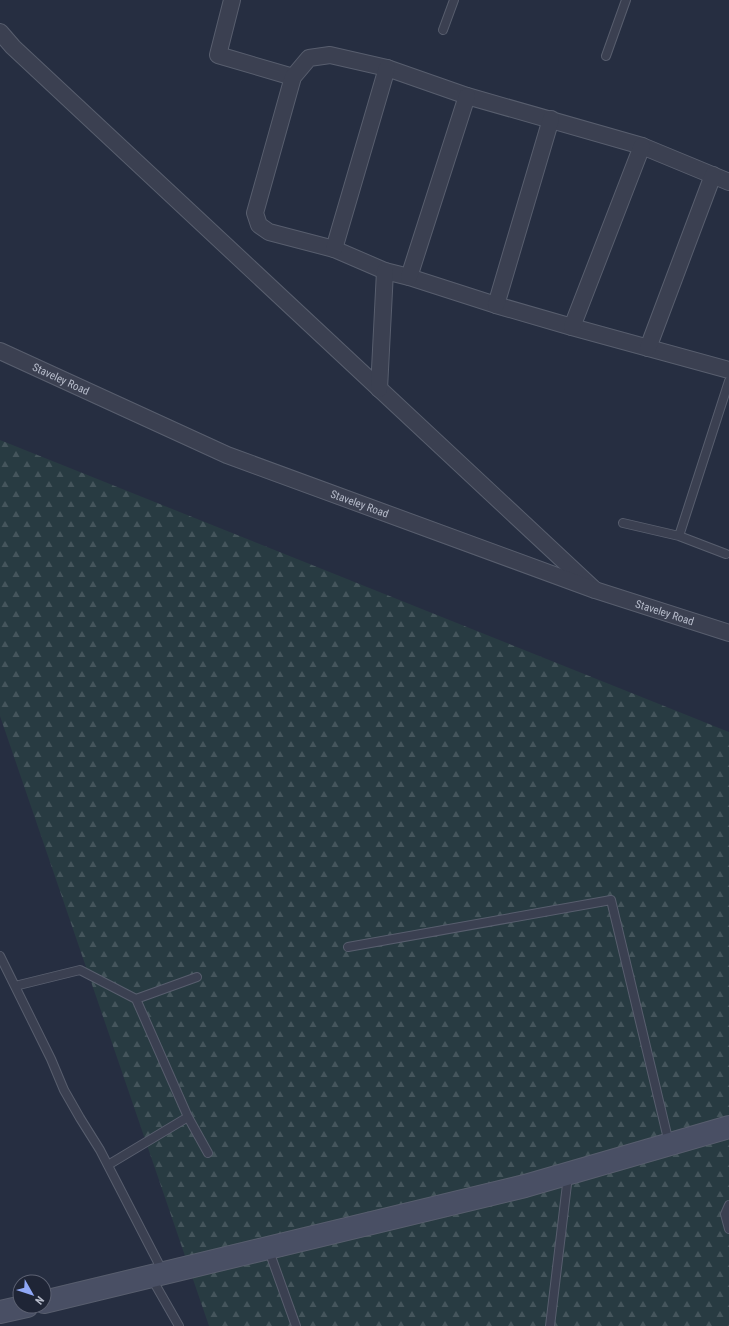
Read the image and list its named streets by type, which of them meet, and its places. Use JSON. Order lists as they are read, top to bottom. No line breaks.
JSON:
{"streets":{"street":["Staveley Road"]},"north":"bottom right"}
